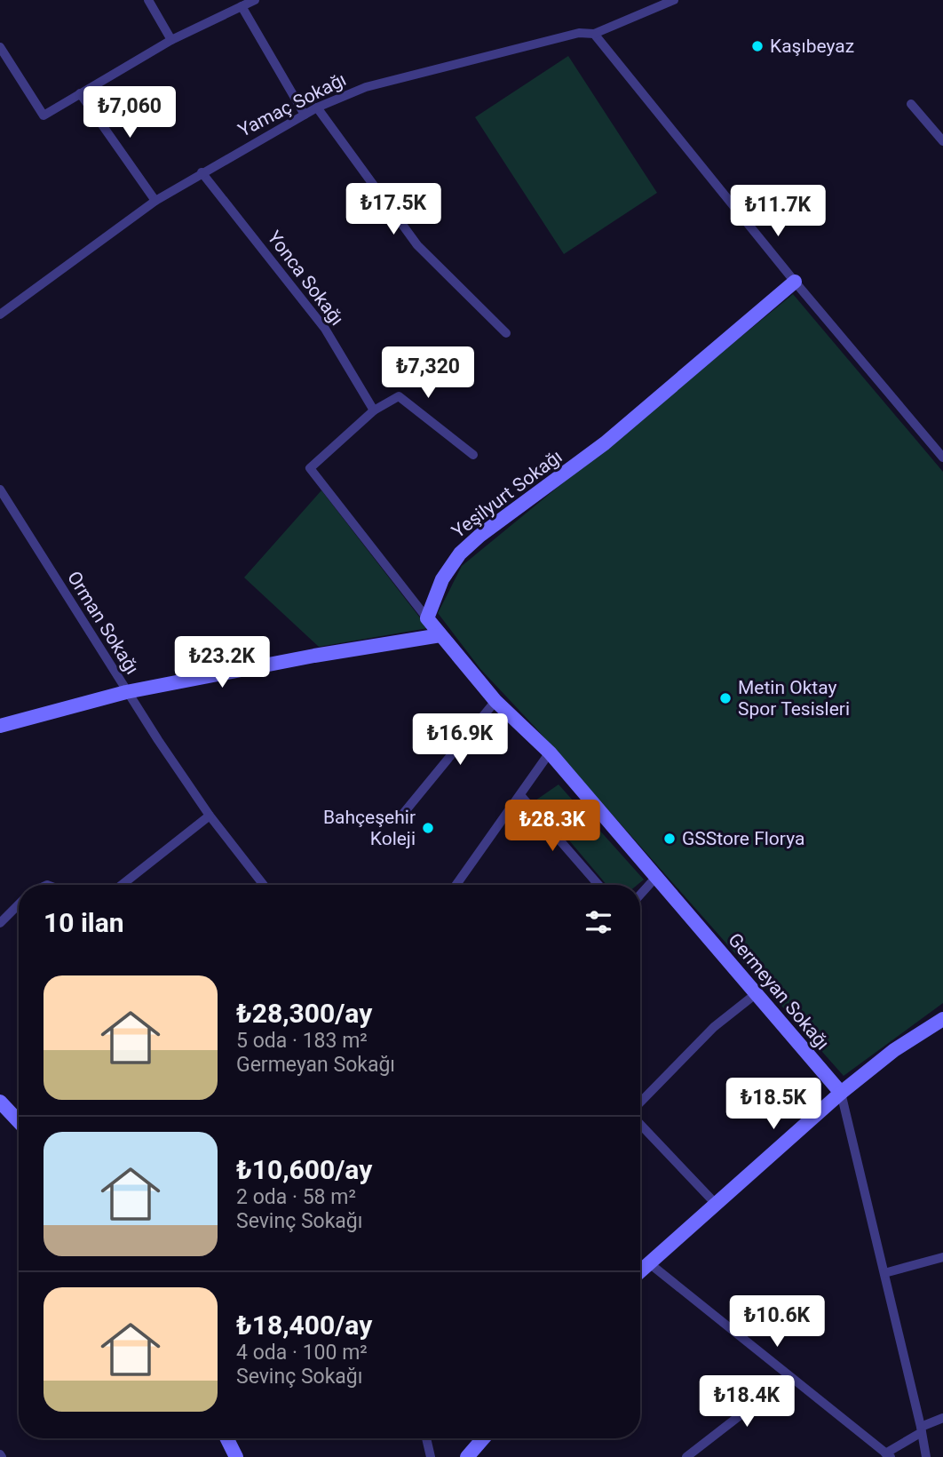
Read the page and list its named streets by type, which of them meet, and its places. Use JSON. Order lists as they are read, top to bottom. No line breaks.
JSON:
{"streets":{"main road":["Yeşilyurt Sokağı","Germeyan Sokağı"],"street":["Yamaç Sokağı","Yonca Sokağı","Orman Sokağı"]},"crossings":[["Yamaç Sokağı","Yonca Sokağı"]],"places":["Kaşıbeyaz","Metin Oktay Spor Tesisleri","Bahçeşehir Koleji","GSStore Florya"],"page":{"price":["₺7,060","₺17.5K","₺11.7K","₺7,320","₺23.2K","₺16.9K","₺28.3K","₺18.5K","₺10.6K","₺18.4K"],"heading":"10 ilan","list":[{"name":"₺28,300/ay","note":"5 oda · 183 m² · Germeyan Sokağı"},{"name":"₺10,600/ay","note":"2 oda · 58 m² · Sevinç Sokağı"},{"name":"₺18,400/ay","note":"4 oda · 100 m² · Sevinç Sokağı"}]}}
